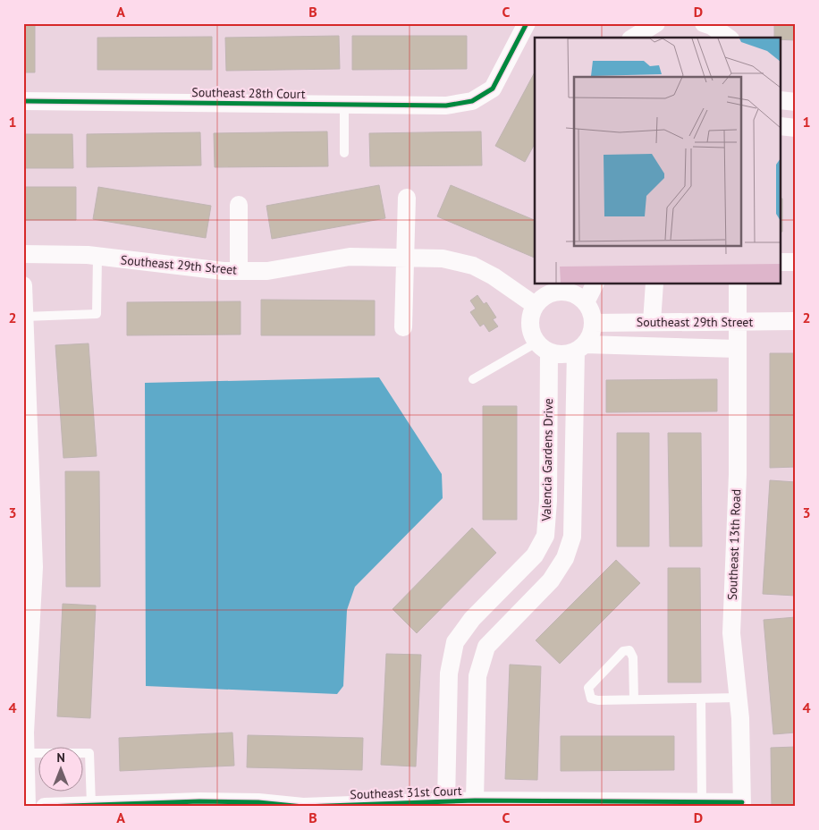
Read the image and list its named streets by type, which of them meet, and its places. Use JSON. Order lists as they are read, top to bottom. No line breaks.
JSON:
{"streets":{"street":["Southeast 28th Court","Southeast 29th Street","Valencia Gardens Drive","Southeast 13th Road","Southeast 31st Court"]},"crossings":[["Southeast 29th Street","Valencia Gardens Drive"],["Southeast 29th Street","Southeast 13th Road"],["Valencia Gardens Drive","Southeast 31st Court"],["Southeast 13th Road","Southeast 31st Court"]],"north":"top","grid":{"columns":["A","B","C","D"],"rows":["1","2","3","4"]}}
